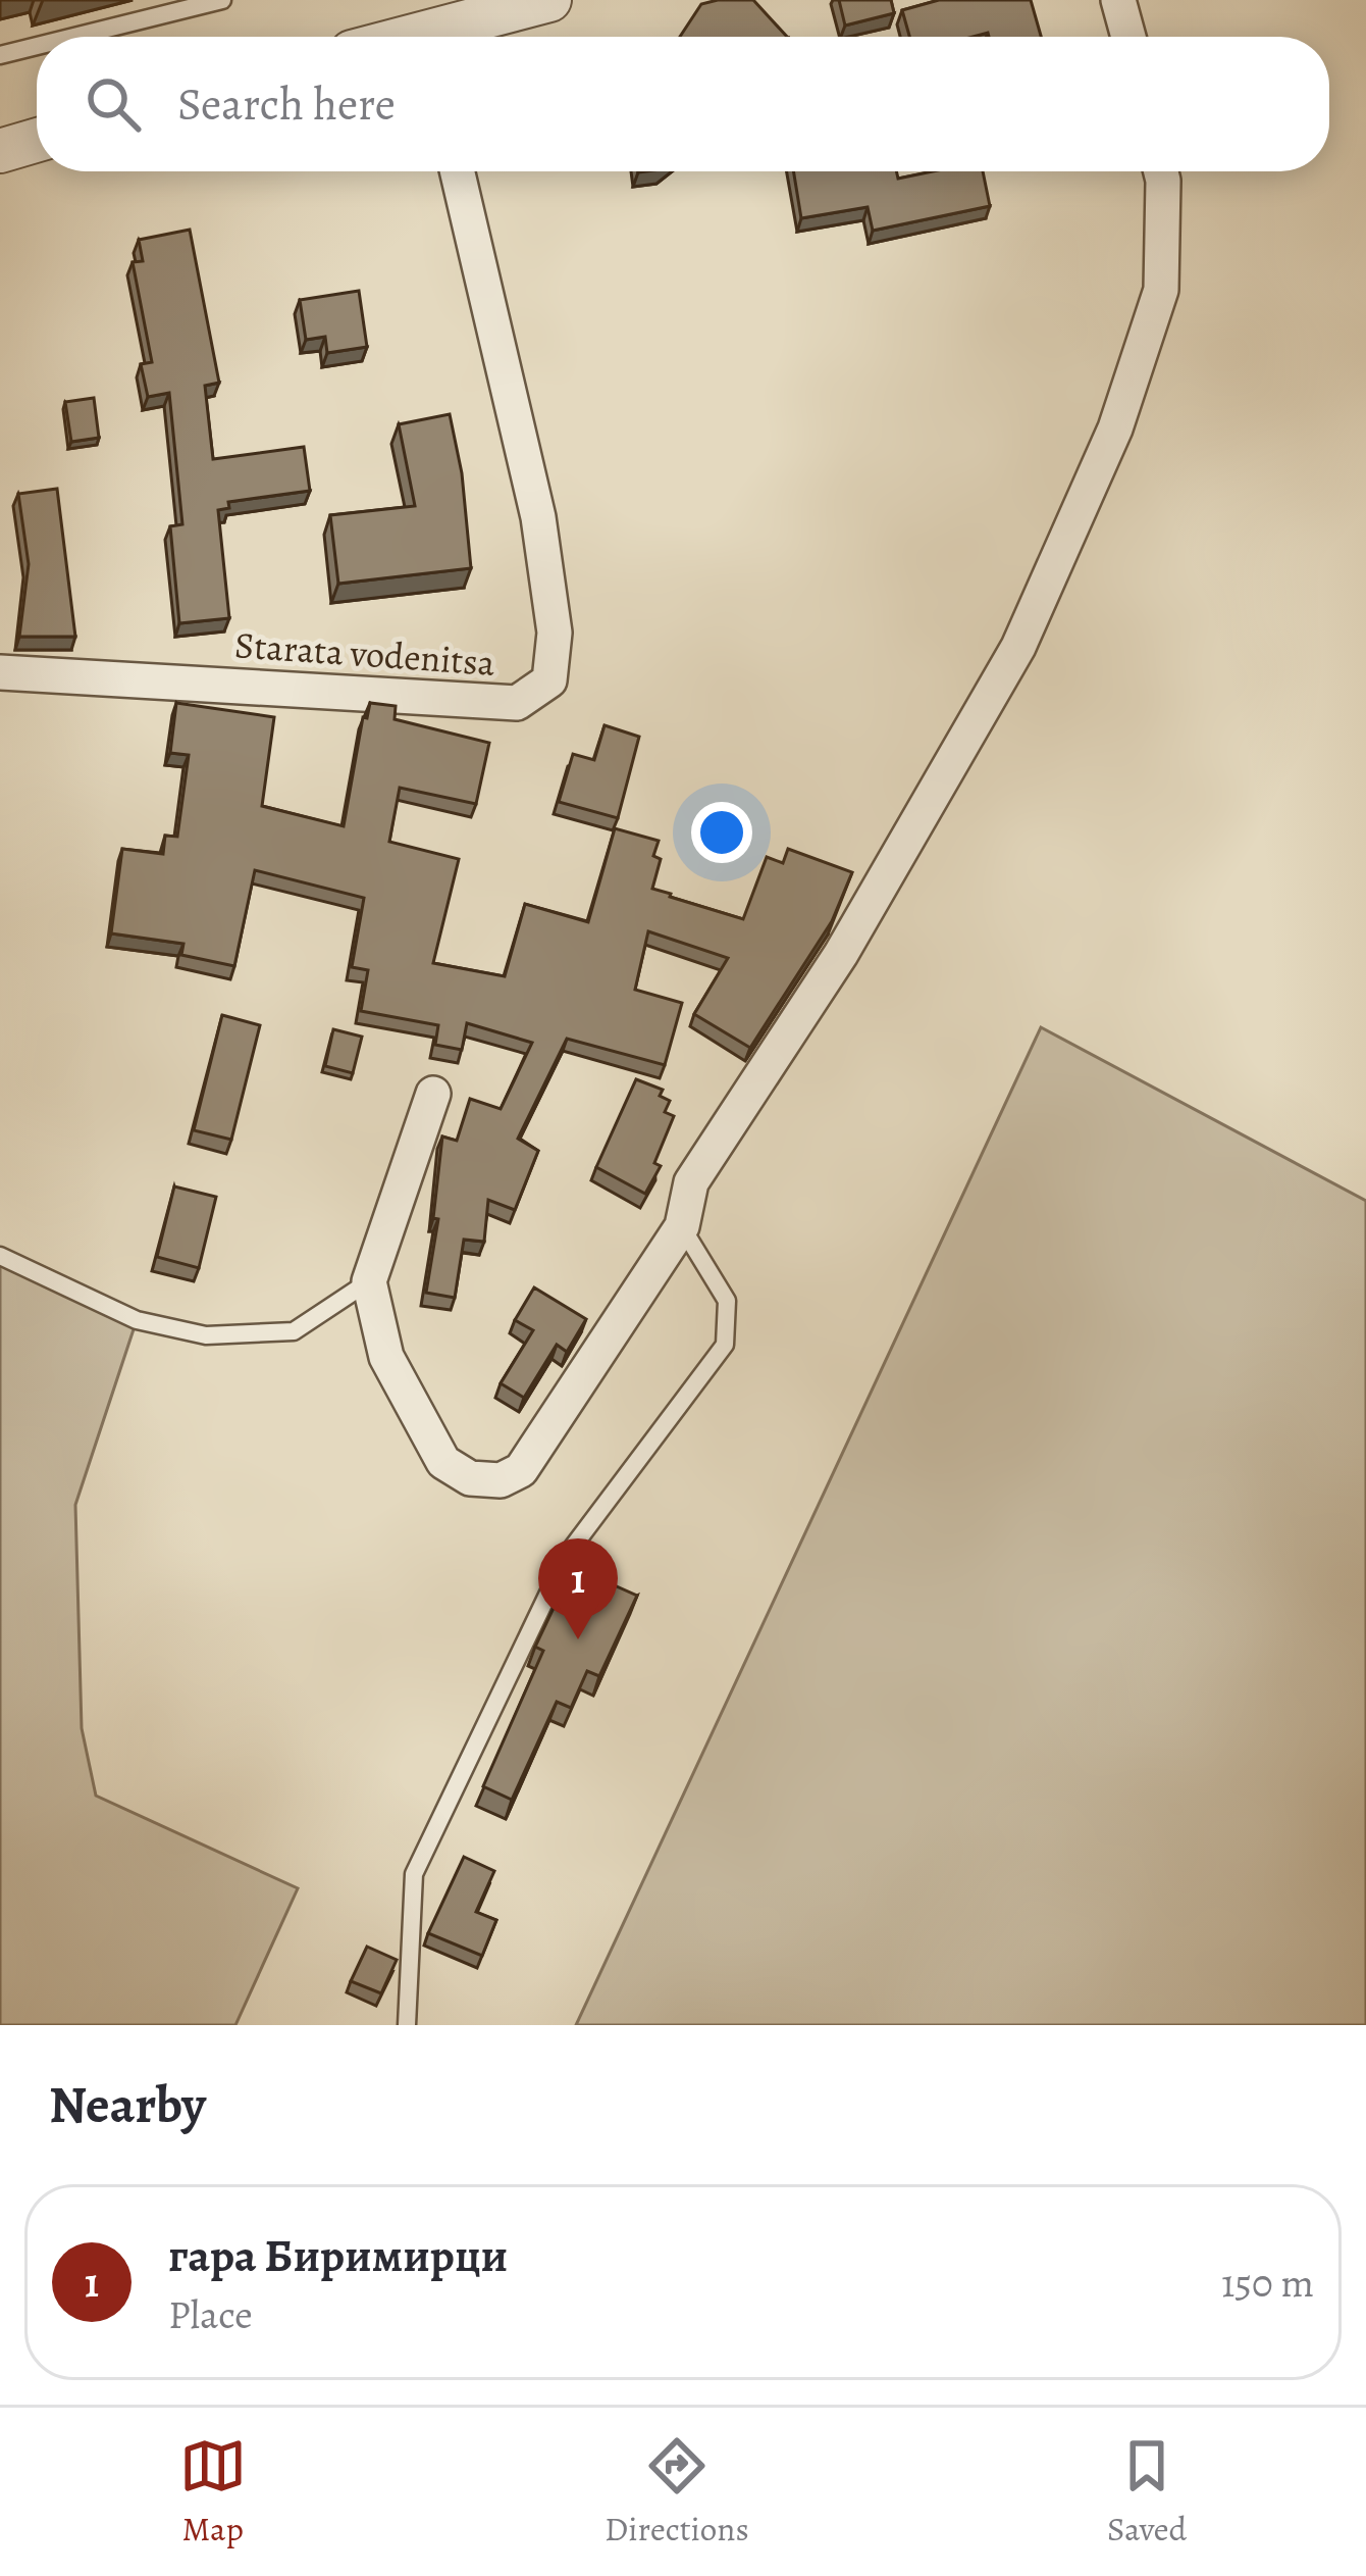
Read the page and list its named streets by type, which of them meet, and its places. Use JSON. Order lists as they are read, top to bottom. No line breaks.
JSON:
{"streets":{"street":["Starata vodenitsa"]},"page":{"search":"Search here","pins":"1","heading":"Nearby","list":[{"mark":"1","name":"гара Биримирци","note":"Place","value":"150 m"}],"nav":["Map","Directions","Saved"]}}
